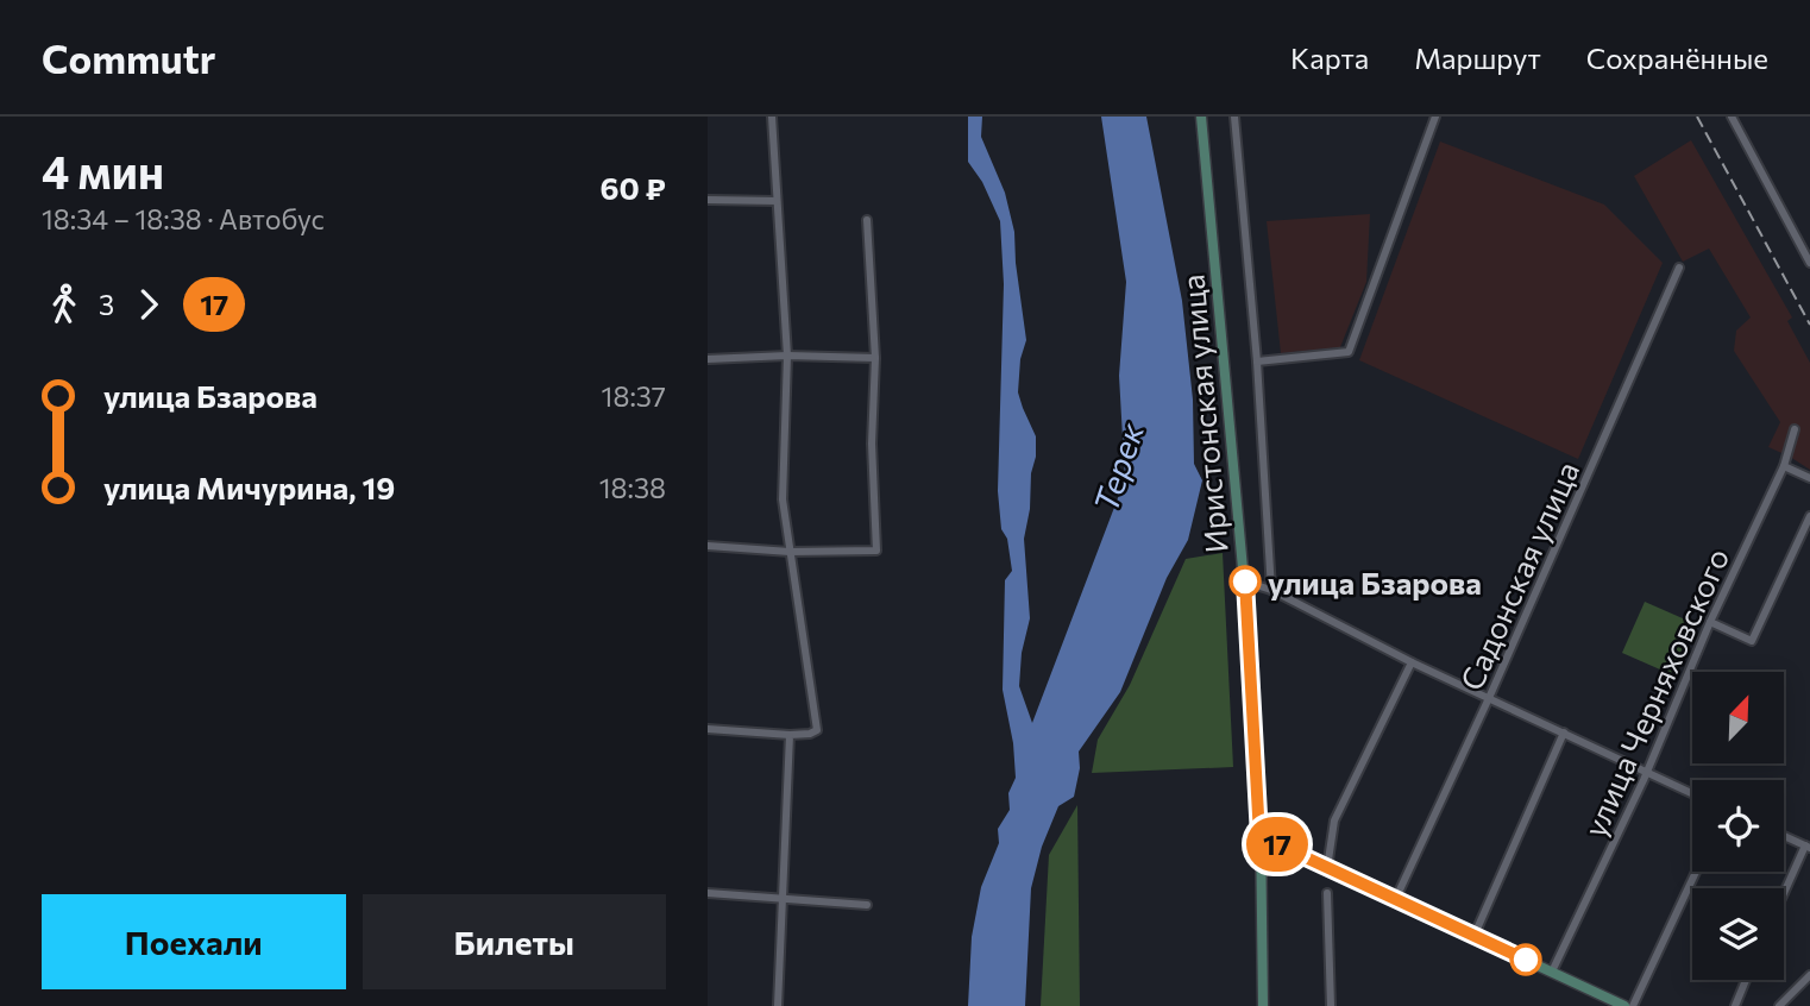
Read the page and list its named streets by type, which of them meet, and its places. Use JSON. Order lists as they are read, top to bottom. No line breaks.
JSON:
{"streets":{"main road":["Иристонская улица"],"street":["Садонская улица","улица Черняховского"]},"water":["Терек"],"places":["улица Бзарова"],"lines":["bus line 17"],"north":"top right","page":{"header":"Commutr","nav":["Карта","Маршрут","Сохранённые"],"heading":["4 мин","18:34 – 18:38 · Автобус","60 ₽"],"on_map":"17","legs":["3","17"],"list":[{"name":"улица Бзарова","value":"18:37"},{"name":"улица Мичурина, 19","value":"18:38"}],"buttons":["Поехали","Билеты"]}}
